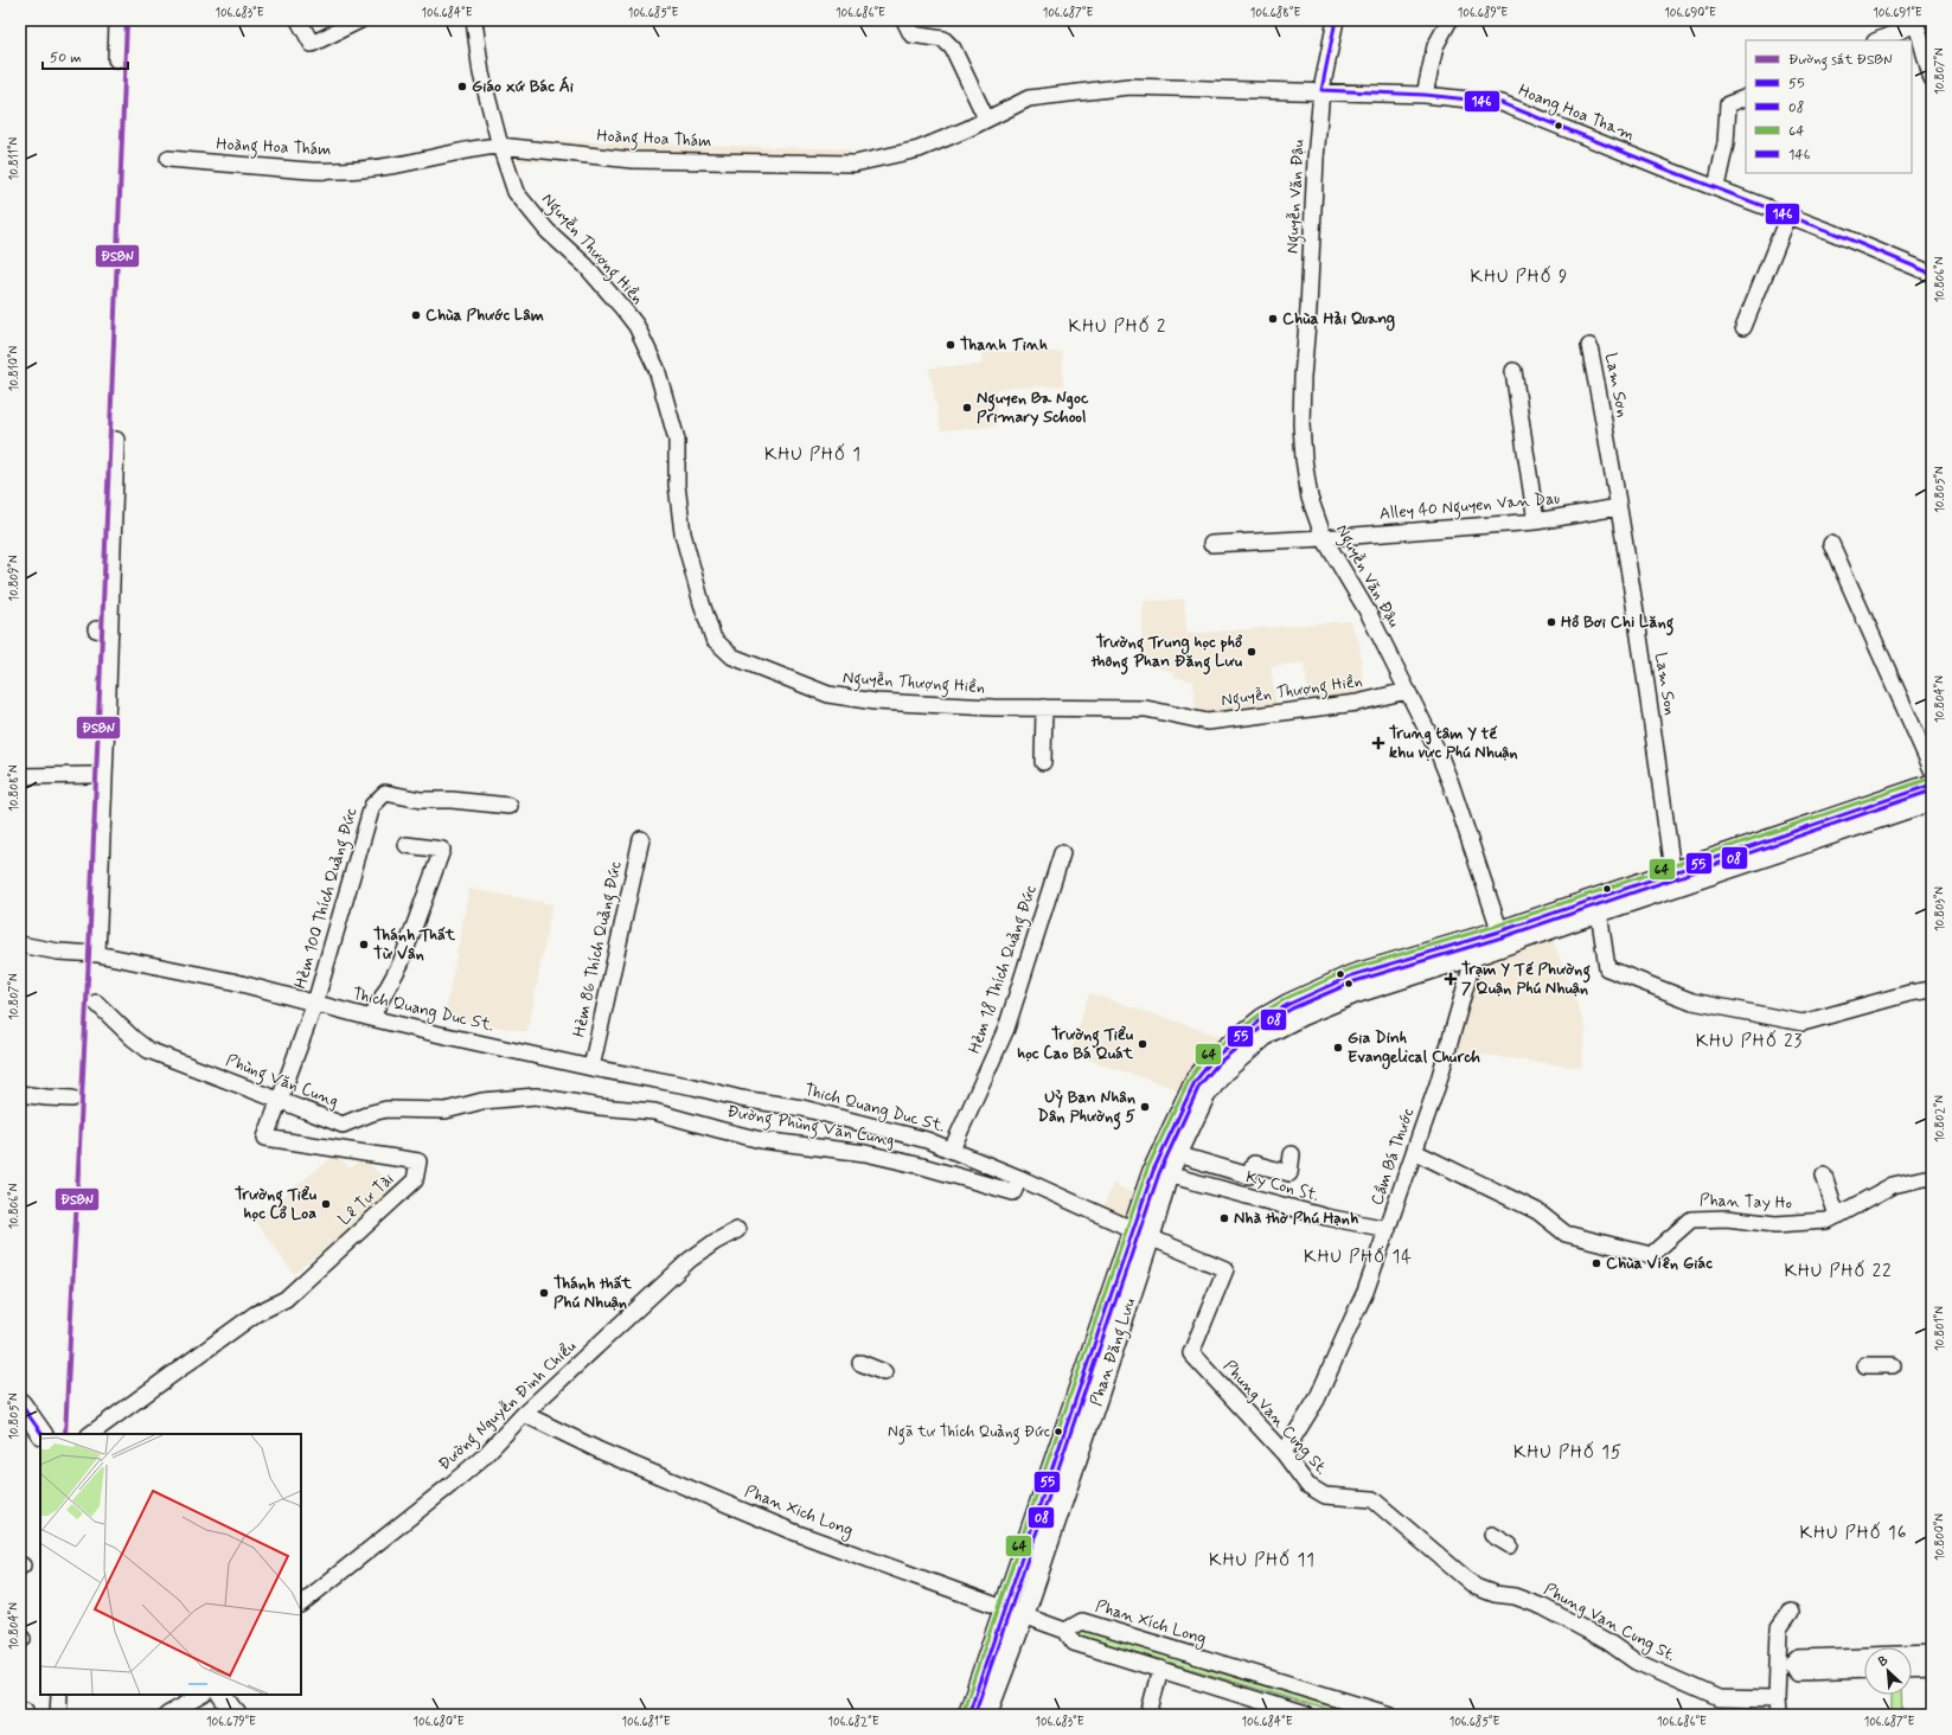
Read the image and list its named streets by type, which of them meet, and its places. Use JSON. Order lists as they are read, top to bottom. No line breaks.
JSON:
{"streets":{"main road":["Phan Đăng Lưu"],"street":["Hoang Hoa Tham","Hoàng Hoa Thám","Nguyễn Văn Đậu","Nguyễn Thượng Hiền","Alley 40 Nguyen Van Dau","Lam Son","Hẻm 100 Thích Quảng Đức","Hẻm 86 Thích Quảng Đức","Hẻm 18 Thích Quảng Đức","Thich Quang Duc St.","Phùng Văn Cung","Đường Phùng Văn Cung","Cầm Bá Thước","Ky Con St.","Lê Tự Tài","Phan Tay Ho","Đường Nguyễn Đình Chiểu","Phung Van Cung St.","Phan Xich Long","Phan Xích Long"]},"crossings":[["Hoang Hoa Tham","Hoàng Hoa Thám"],["Hoang Hoa Tham","Nguyễn Văn Đậu"],["Hoàng Hoa Thám","Nguyễn Thượng Hiền"],["Nguyễn Văn Đậu","Nguyễn Thượng Hiền"],["Nguyễn Văn Đậu","Alley 40 Nguyen Van Dau"],["Nguyễn Văn Đậu","Phan Đăng Lưu"],["Alley 40 Nguyen Van Dau","Lam Son"],["Lam Son","Phan Đăng Lưu"],["Hẻm 100 Thích Quảng Đức","Thich Quang Duc St."],["Hẻm 100 Thích Quảng Đức","Lê Tự Tài"],["Hẻm 86 Thích Quảng Đức","Thich Quang Duc St."],["Hẻm 18 Thích Quảng Đức","Thich Quang Duc St."],["Thich Quang Duc St.","Đường Phùng Văn Cung"],["Thich Quang Duc St.","Lê Tự Tài"],["Thich Quang Duc St.","Phan Đăng Lưu"],["Thich Quang Duc St.","Phung Van Cung St."],["Phùng Văn Cung","Đường Phùng Văn Cung"],["Phùng Văn Cung","Lê Tự Tài"],["Cầm Bá Thước","Ky Con St."],["Cầm Bá Thước","Phan Tay Ho"],["Cầm Bá Thước","Phan Đăng Lưu"],["Cầm Bá Thước","Phung Van Cung St."],["Ky Con St.","Phan Đăng Lưu"],["Phan Đăng Lưu","Phung Van Cung St."],["Phan Đăng Lưu","Phan Xich Long"],["Đường Nguyễn Đình Chiểu","Phan Xich Long"],["Phan Xich Long","Phan Xích Long"]],"districts":["KHU PHỐ 9","KHU PHỐ 2","KHU PHỐ 1","KHU PHỐ 23","KHU PHỐ 14","KHU PHỐ 22","KHU PHỐ 15","KHU PHỐ 16","KHU PHỐ 11"],"places":{"other":["Giáo xứ Bác Ái","Chùa Phước Lâm","Chùa Hải Quang","Thanh Tinh","Nguyen Ba Ngoc Primary School","Hồ Bơi Chi Lăng","Trường Trung học phổ thông Phan Đăng Lưu","Thánh Thất Từ Vân","Trường Tiểu học Cao Bá Quát","Gia Dinh Evangelical Church","Uỷ Ban Nhân Dân Phường 5","Trường Tiểu học Cổ Loa","Nhà thờ Phú Hạnh","Chùa Viên Giác","Thánh thất Phú Nhuận","Ngã tư Thích Quảng Đức"],"health":["Trung tâm Y tế khu vực Phú Nhuận","Trạm Y Tế Phường 7 Quận Phú Nhuận"]},"lines":["rail line ĐSBN","transit line 146","transit line 64","transit line 55","transit line 08"],"legend":["Đường sắt ĐSBN","55","08","64","146"],"scale_bar":"50 m","north":"top left","coordinates":["106.683°E","106.684°E","106.685°E","106.686°E","106.687°E","106.688°E","106.689°E","106.690°E","106.691°E","10.807°N","10.811°N","10.806°N","10.810°N","10.805°N","10.809°N","10.804°N","10.808°N","10.803°N","10.802°N","10.801°N","10.800°N","106.679°E","106.680°E","106.681°E","106.682°E"]}
